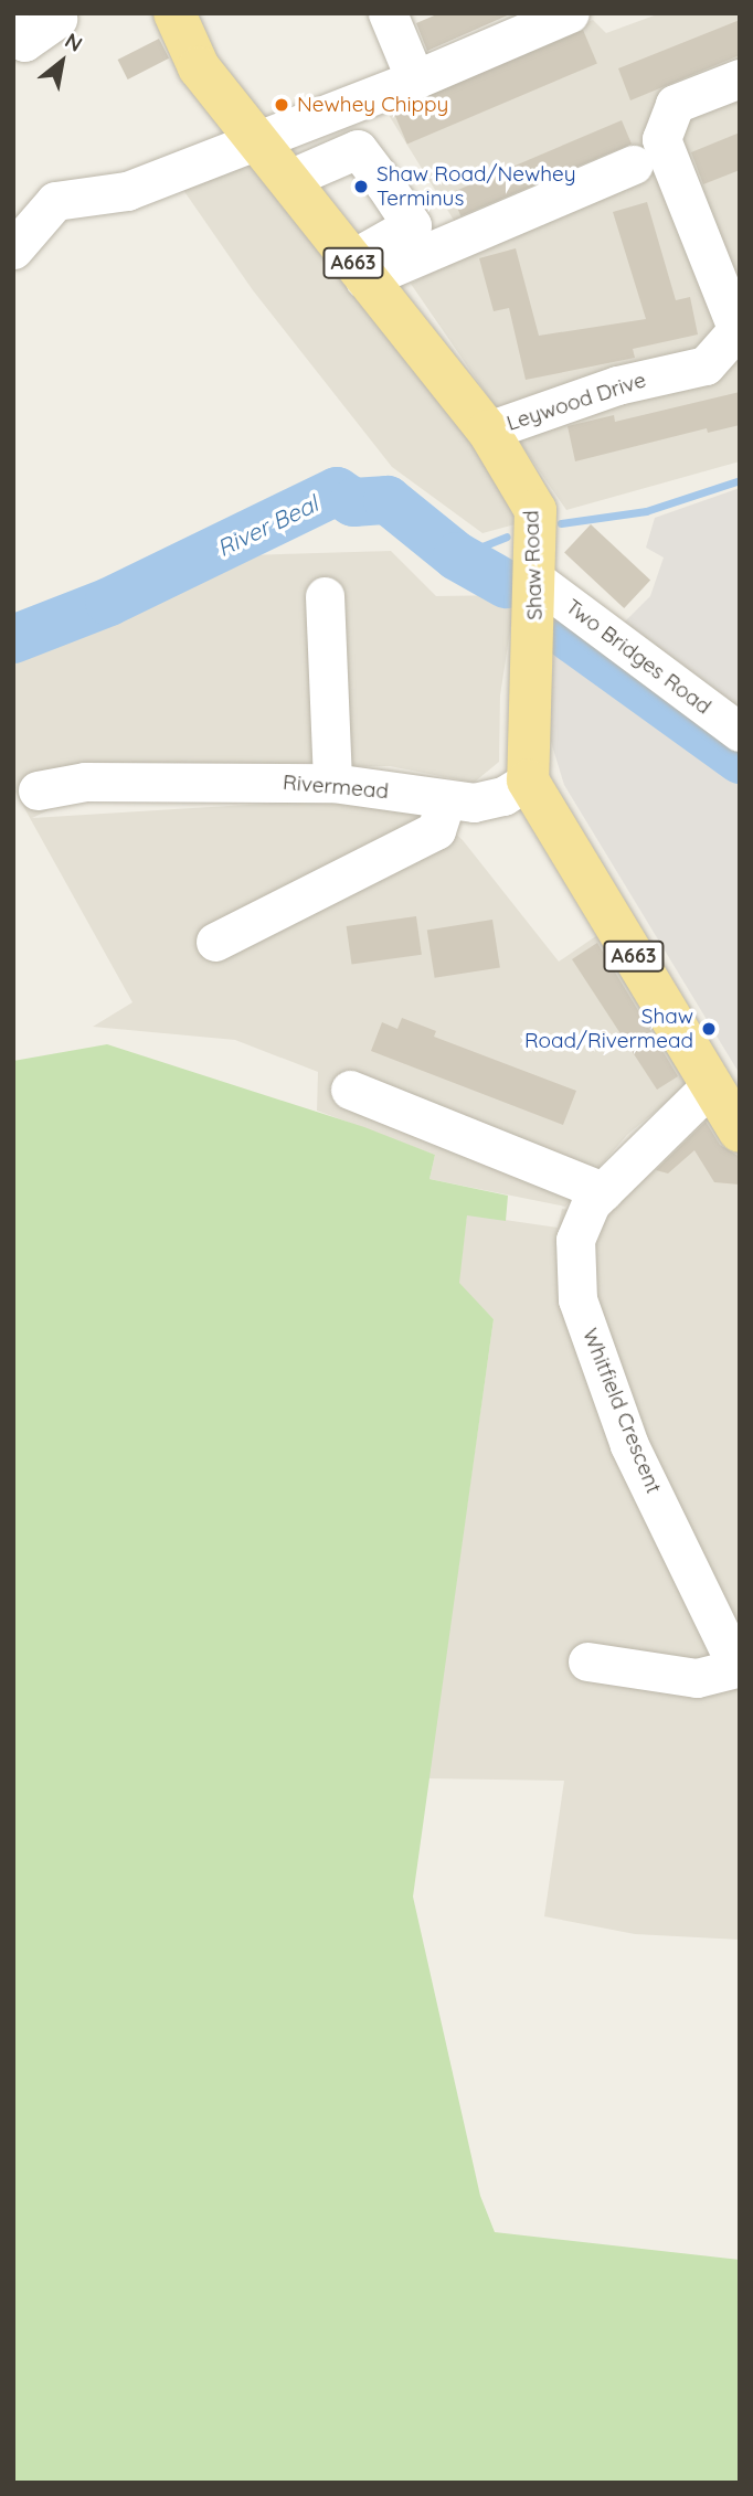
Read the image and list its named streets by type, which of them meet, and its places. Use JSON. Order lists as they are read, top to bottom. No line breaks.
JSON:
{"streets":{"main road":["A663","Shaw Road"],"street":["Leywood Drive","Two Bridges Road","Rivermead","Whitfield Crescent"]},"crossings":[["A663","Shaw Road"],["A663","Rivermead"],["A663","Whitfield Crescent"],["Leywood Drive","Shaw Road"],["Shaw Road","Two Bridges Road"],["Shaw Road","Rivermead"]],"water":["River Beal"],"places":["Newhey Chippy","Shaw Road/Newhey Terminus","Shaw Road/Rivermead"],"north":"top right"}
